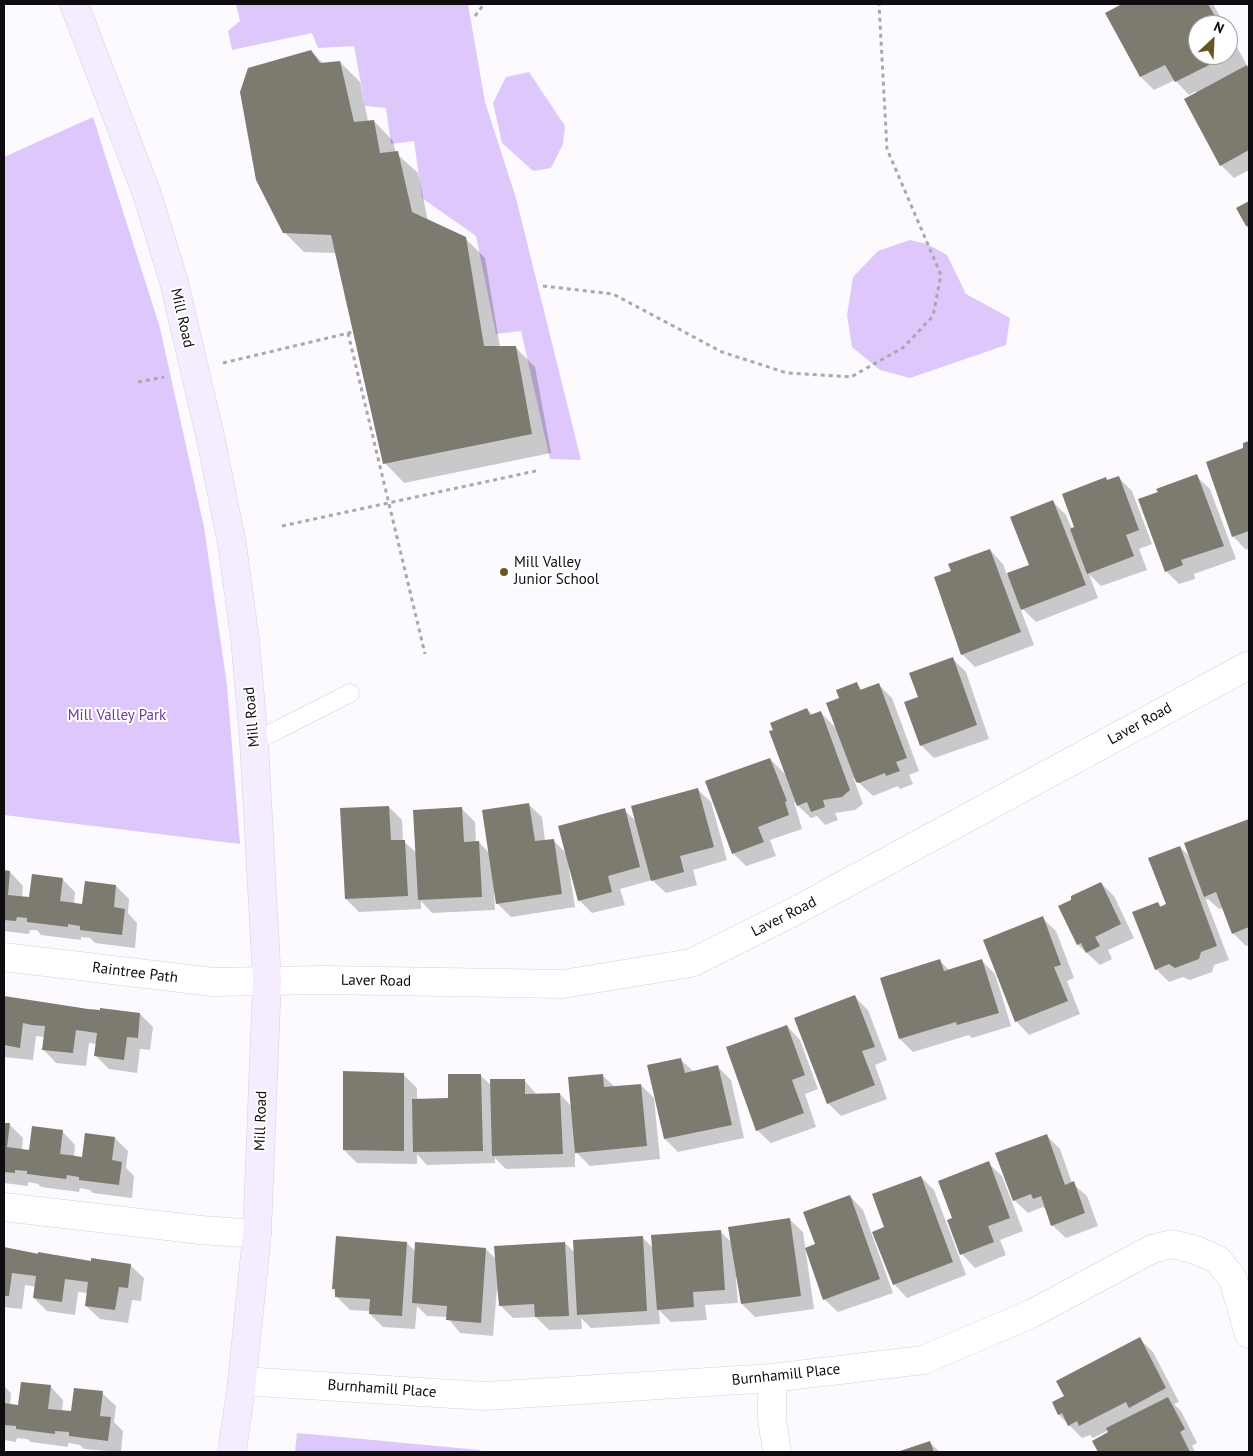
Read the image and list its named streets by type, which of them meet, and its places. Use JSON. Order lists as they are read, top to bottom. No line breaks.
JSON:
{"streets":{"street":["Mill Road","Laver Road","Raintree Path","Burnhamill Place"]},"crossings":[["Mill Road","Laver Road"],["Mill Road","Raintree Path"],["Mill Road","Burnhamill Place"],["Laver Road","Raintree Path"]],"parks":["Mill Valley Park"],"places":["Mill Valley Junior School"],"north":"top right"}
